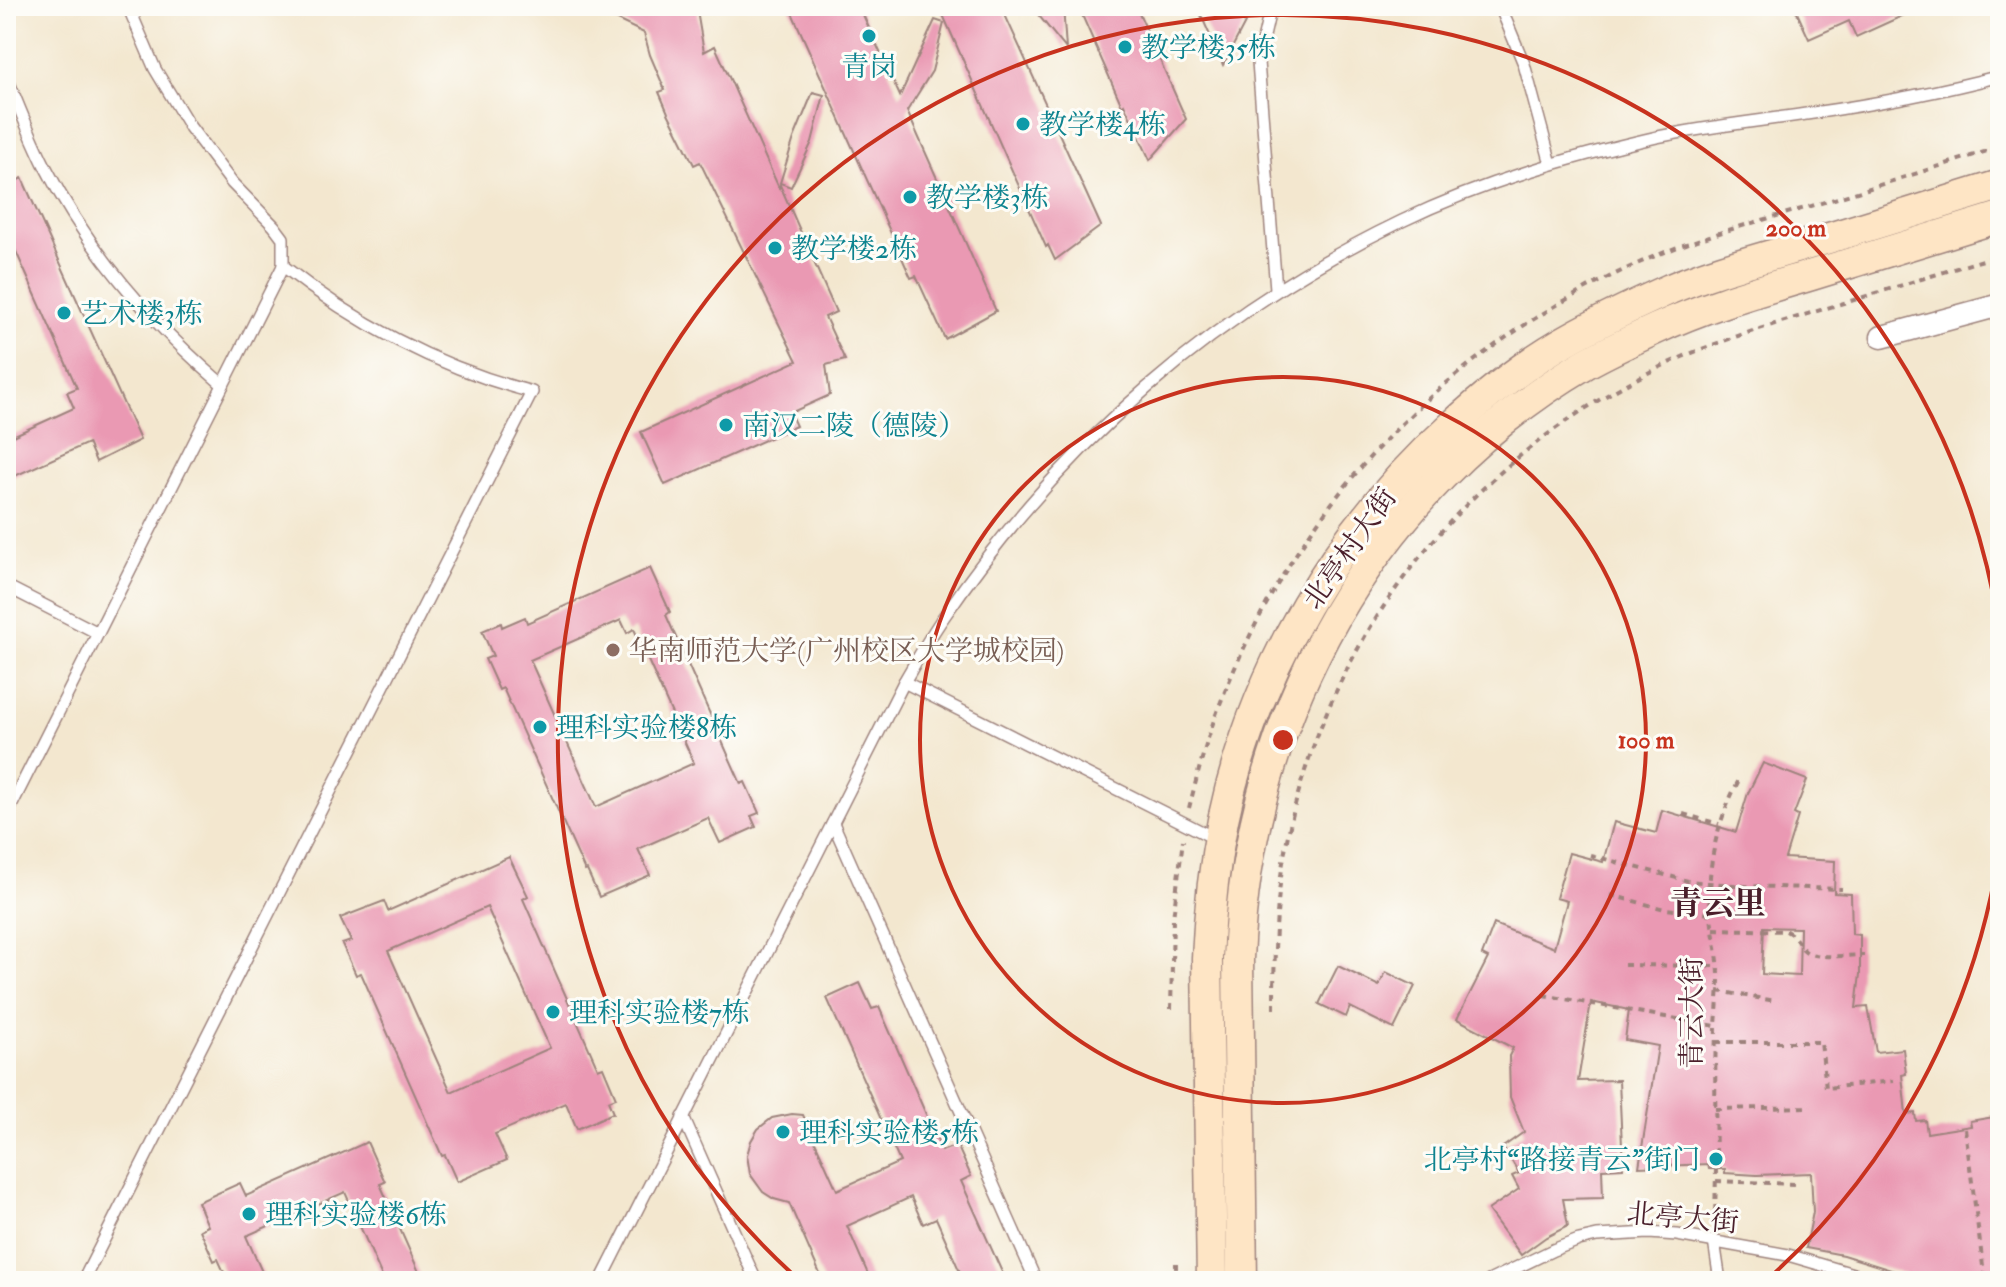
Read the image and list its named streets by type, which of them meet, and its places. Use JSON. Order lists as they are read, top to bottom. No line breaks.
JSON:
{"streets":{"main road":["北亭村大街"],"lane":["北亭大街"],"path":["青云大街"]},"districts":["青云里"],"places":["青岗","教学楼35栋","教学楼4栋","教学楼3栋","教学楼2栋","艺术楼3栋","南汉二陵（德陵）","华南师范大学(广州校区大学城校园)","理科实验楼8栋","理科实验楼7栋","理科实验楼5栋","北亭村“路接青云”街门","理科实验楼6栋"],"rings":["200 m","100 m"]}
